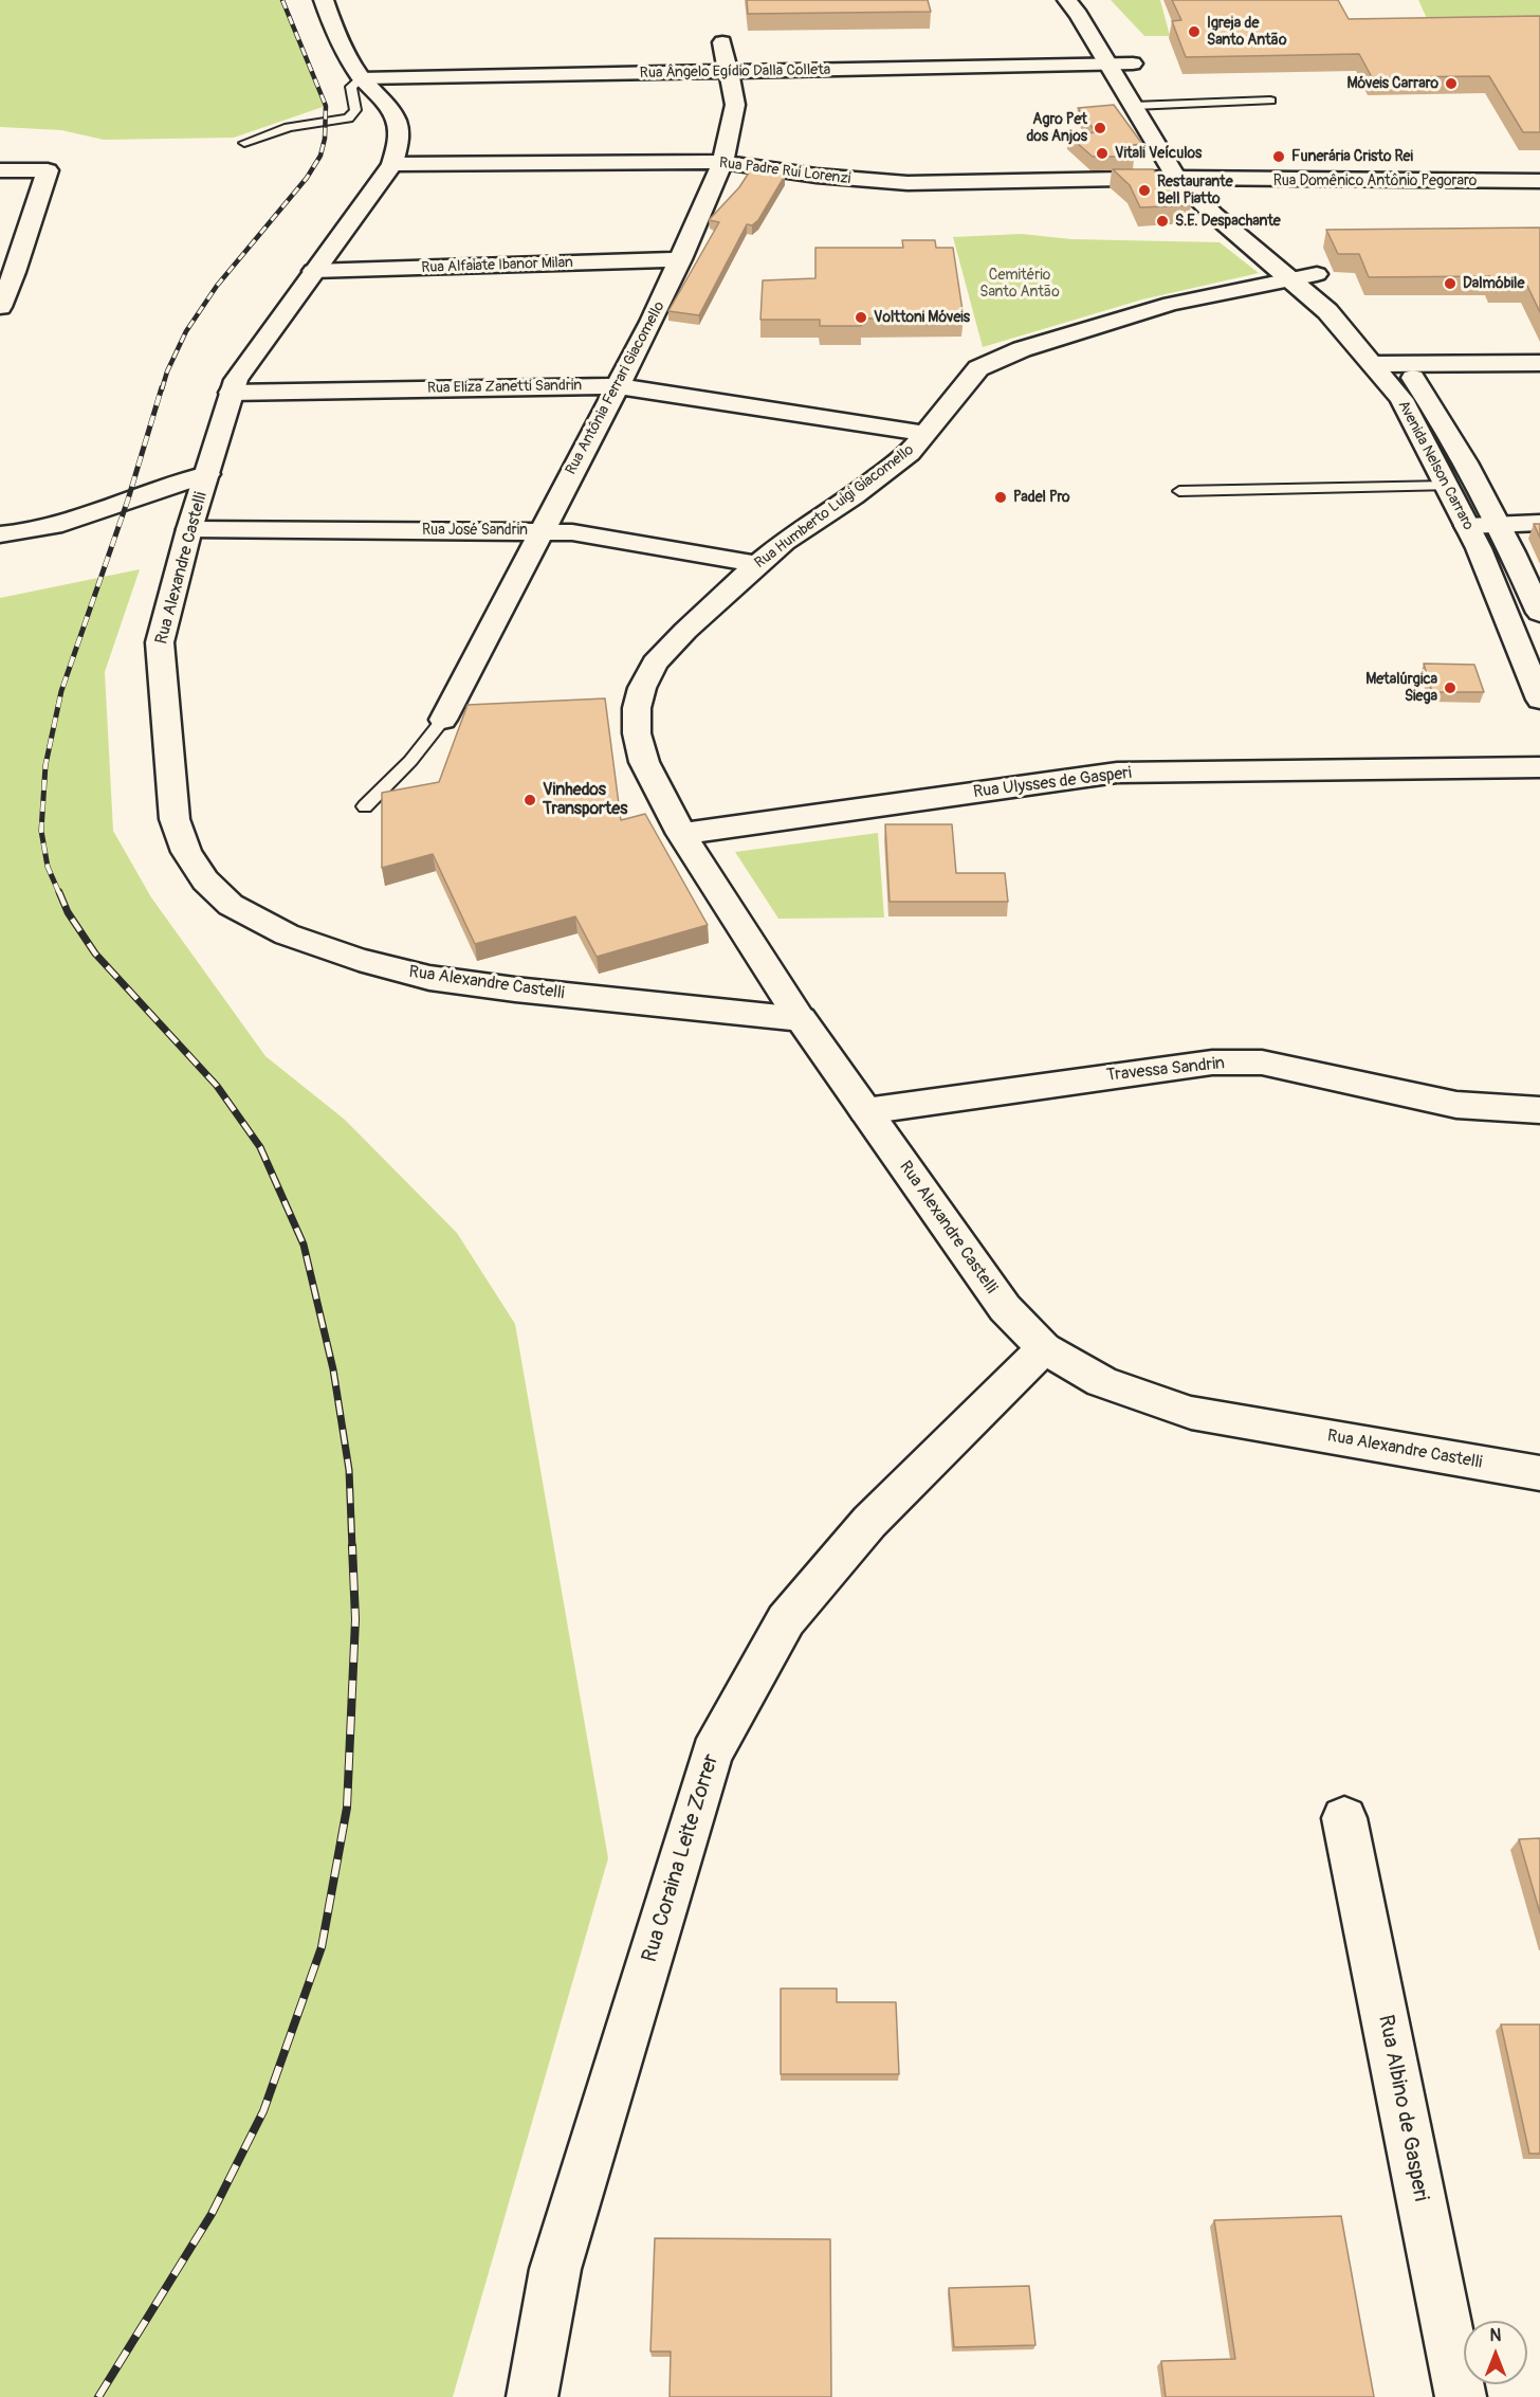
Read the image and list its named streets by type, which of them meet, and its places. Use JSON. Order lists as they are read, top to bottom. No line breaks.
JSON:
{"streets":{"street":["Rua Ângelo Egídio Dalla Colleta","Rua Padre Rui Lorenzi","Rua Domênico Antônio Pegoraro","Rua Alfaiate Ibanor Milan","Rua Eliza Zanetti Sandrin","Rua Antônia Ferrari Giacomello","Avenida Nelson Carraro","Rua Humberto Luigi Giacomello","Rua José Sandrin","Rua Alexandre Castelli","Rua Ulysses de Gasperi","Travessa Sandrin","Rua Coraina Leite Zorrer","Rua Albino de Gasperi"]},"crossings":[["Rua Ângelo Egídio Dalla Colleta","Rua Antônia Ferrari Giacomello"],["Rua Ângelo Egídio Dalla Colleta","Avenida Nelson Carraro"],["Rua Ângelo Egídio Dalla Colleta","Rua Alexandre Castelli"],["Rua Padre Rui Lorenzi","Rua Domênico Antônio Pegoraro"],["Rua Padre Rui Lorenzi","Rua Antônia Ferrari Giacomello"],["Rua Padre Rui Lorenzi","Avenida Nelson Carraro"],["Rua Padre Rui Lorenzi","Rua Alexandre Castelli"],["Rua Alfaiate Ibanor Milan","Rua Antônia Ferrari Giacomello"],["Rua Alfaiate Ibanor Milan","Rua Alexandre Castelli"],["Rua Eliza Zanetti Sandrin","Rua Antônia Ferrari Giacomello"],["Rua Eliza Zanetti Sandrin","Rua Humberto Luigi Giacomello"],["Rua Eliza Zanetti Sandrin","Rua Alexandre Castelli"],["Rua Antônia Ferrari Giacomello","Rua José Sandrin"],["Avenida Nelson Carraro","Rua Humberto Luigi Giacomello"],["Rua Humberto Luigi Giacomello","Rua José Sandrin"],["Rua Humberto Luigi Giacomello","Rua Alexandre Castelli"],["Rua Humberto Luigi Giacomello","Rua Ulysses de Gasperi"],["Rua José Sandrin","Rua Alexandre Castelli"],["Rua Alexandre Castelli","Travessa Sandrin"],["Rua Alexandre Castelli","Rua Coraina Leite Zorrer"]],"parks":["Cemitério Santo Antão"],"places":["Igreja de Santo Antão","Móveis Carraro","Agro Pet dos Anjos","Vitali Veículos","Funerária Cristo Rei","Restaurante Bell Piatto","S.E. Despachante","Dalmóbile","Volttoni Móveis","Padel Pro","Metalúrgica Siega","Vinhedos Transportes"],"north":"top"}
